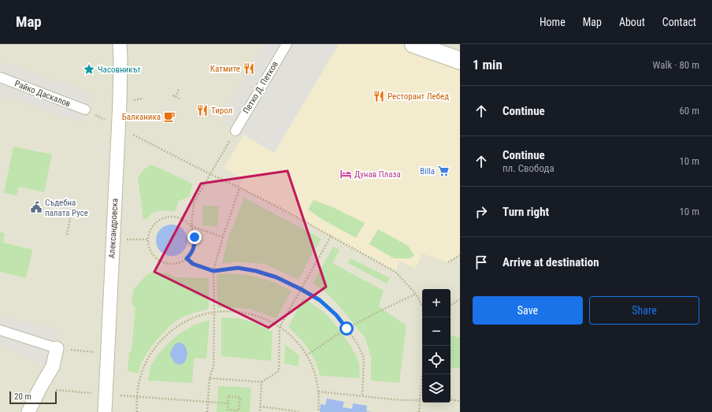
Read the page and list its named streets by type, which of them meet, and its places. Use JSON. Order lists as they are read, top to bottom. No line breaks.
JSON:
{"streets":{"street":["Александровска"],"lane":["Петко Д. Петков","Райко Даскалов"]},"places":{"restaurant":["Катмите","Ресторант Лебед","Тирол"],"place":["Часовникът"],"cafe":["Балканика"],"supermarket":["Billa"],"hotel":["Дунав Плаза"],"public building":["Съдебна палата Русе"]},"scale_bar":"20 m","page":{"header":"Map","nav":["Home","Map","About","Contact"],"heading":["1 min","Walk · 80 m"],"list":[["Continue","60 m"],["Continue","пл. Свобода","10 m"],["Turn right","10 m"],"Arrive at destination"],"buttons":["Save","Share"],"map_buttons":["+","−"],"scale":"20 m"}}
